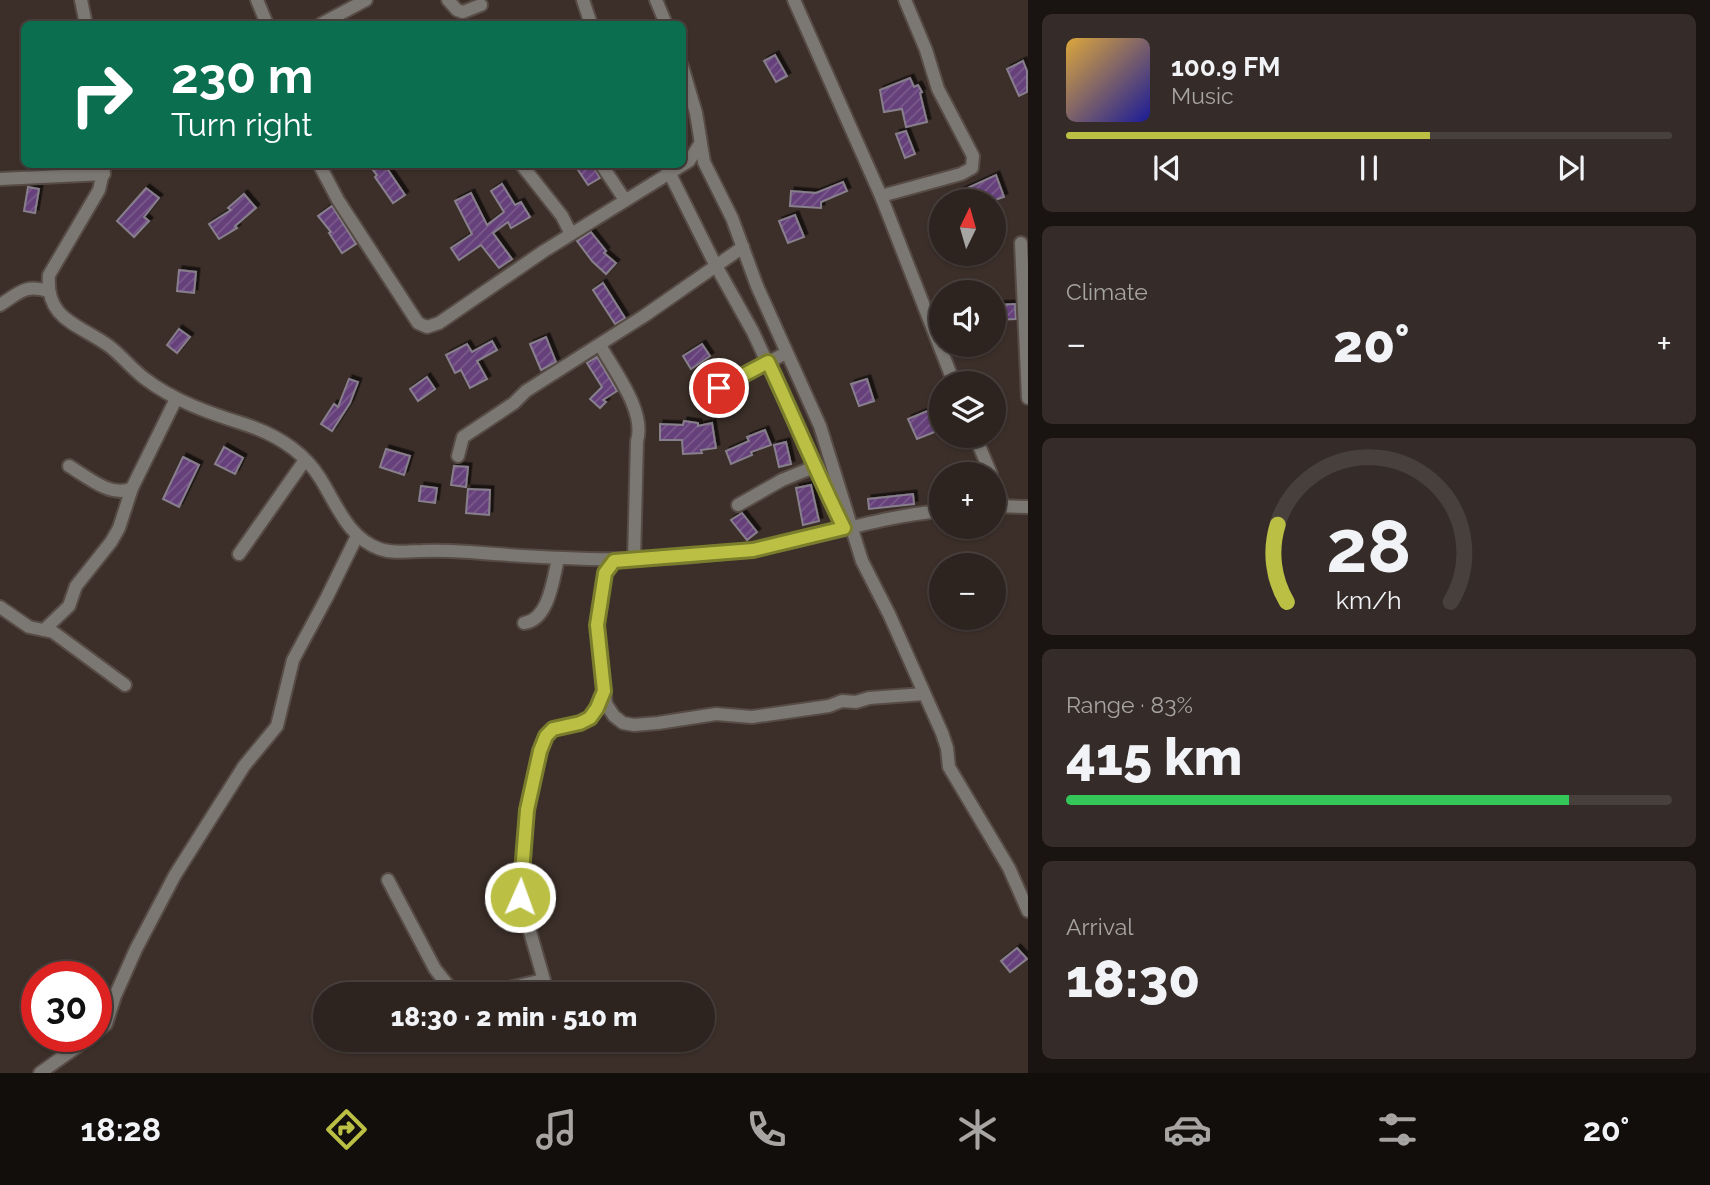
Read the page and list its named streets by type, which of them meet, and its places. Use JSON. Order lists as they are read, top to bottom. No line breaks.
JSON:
{"north":"top","page":{"turn":["230 m","Turn right"],"song":["100.9 FM","Music"],"map_buttons":["+","−"],"tile":["Climate",["Range · 83%","415 km"],["Arrival","18:30"]],"heat":["−","20°","+"],"limit":"30","trip":"18:30 · 2 min · 510 m","tabs":["18:28","20°"],"gauge":["28","km/h"]}}
